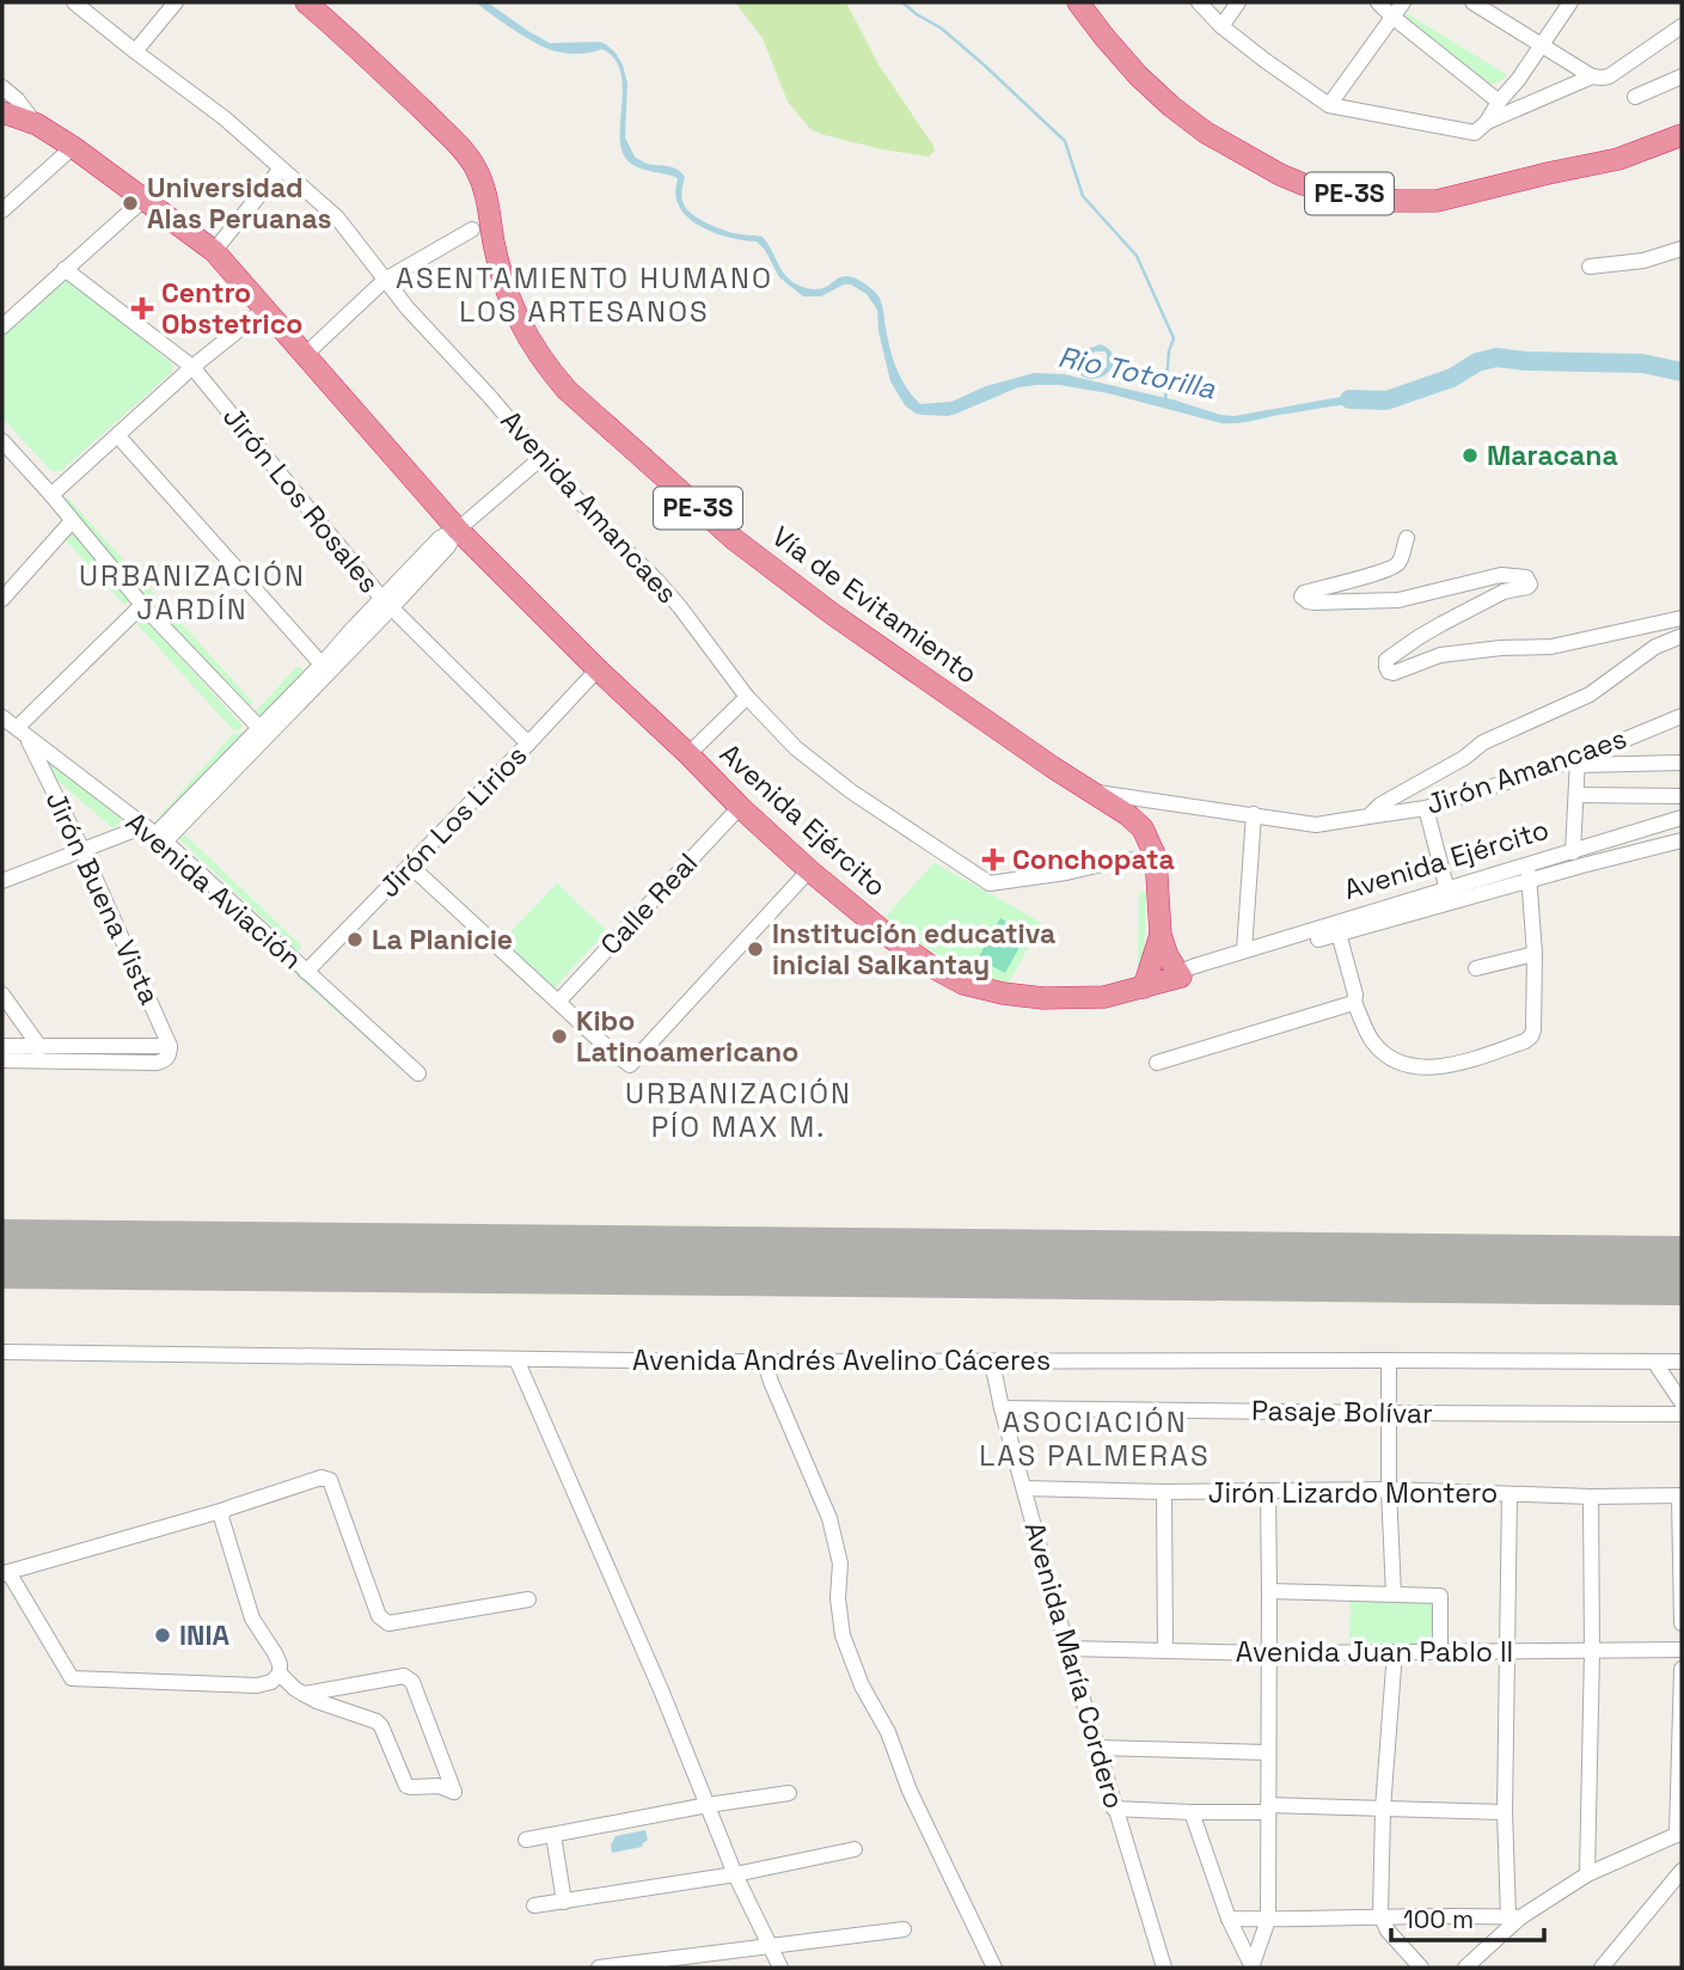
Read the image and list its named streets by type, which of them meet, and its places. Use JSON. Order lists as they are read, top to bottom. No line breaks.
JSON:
{"streets":{"highway":["PE-3S","Vía de Evitamiento","Avenida Ejército"],"street":["Jirón Los Rosales","Avenida Amancaes","Jirón Amancaes","Jirón Los Lirios","Avenida Aviación","Jirón Buena Vista","Calle Real","Avenida Andrés Avelino Cáceres","Pasaje Bolívar","Jirón Lizardo Montero","Avenida Juan Pablo II","Avenida María Cordero"]},"crossings":[["Jirón Los Rosales","Jirón Los Lirios"],["Avenida Amancaes","Vía de Evitamiento"],["Vía de Evitamiento","Jirón Amancaes"],["Vía de Evitamiento","Avenida Ejército"],["Avenida Ejército","Jirón Los Lirios"],["Avenida Ejército","Calle Real"],["Jirón Los Lirios","Avenida Aviación"],["Avenida Aviación","Jirón Buena Vista"],["Avenida Andrés Avelino Cáceres","Avenida María Cordero"],["Pasaje Bolívar","Avenida María Cordero"],["Jirón Lizardo Montero","Avenida María Cordero"],["Avenida Juan Pablo II","Avenida María Cordero"]],"districts":["ASENTAMIENTO HUMANO LOS ARTESANOS","URBANIZACIÓN JARDÍN","URBANIZACIÓN PÍO MAX M.","ASOCIACIÓN LAS PALMERAS"],"water":["Rio Totorilla"],"places":{"other":["Universidad Alas Peruanas","Maracana","La Planicie","Institución educativa inicial Salkantay","Kibo Latinoamericano","INIA"],"health":["Centro Obstetrico","Conchopata"]},"scale_bar":"100 m"}
